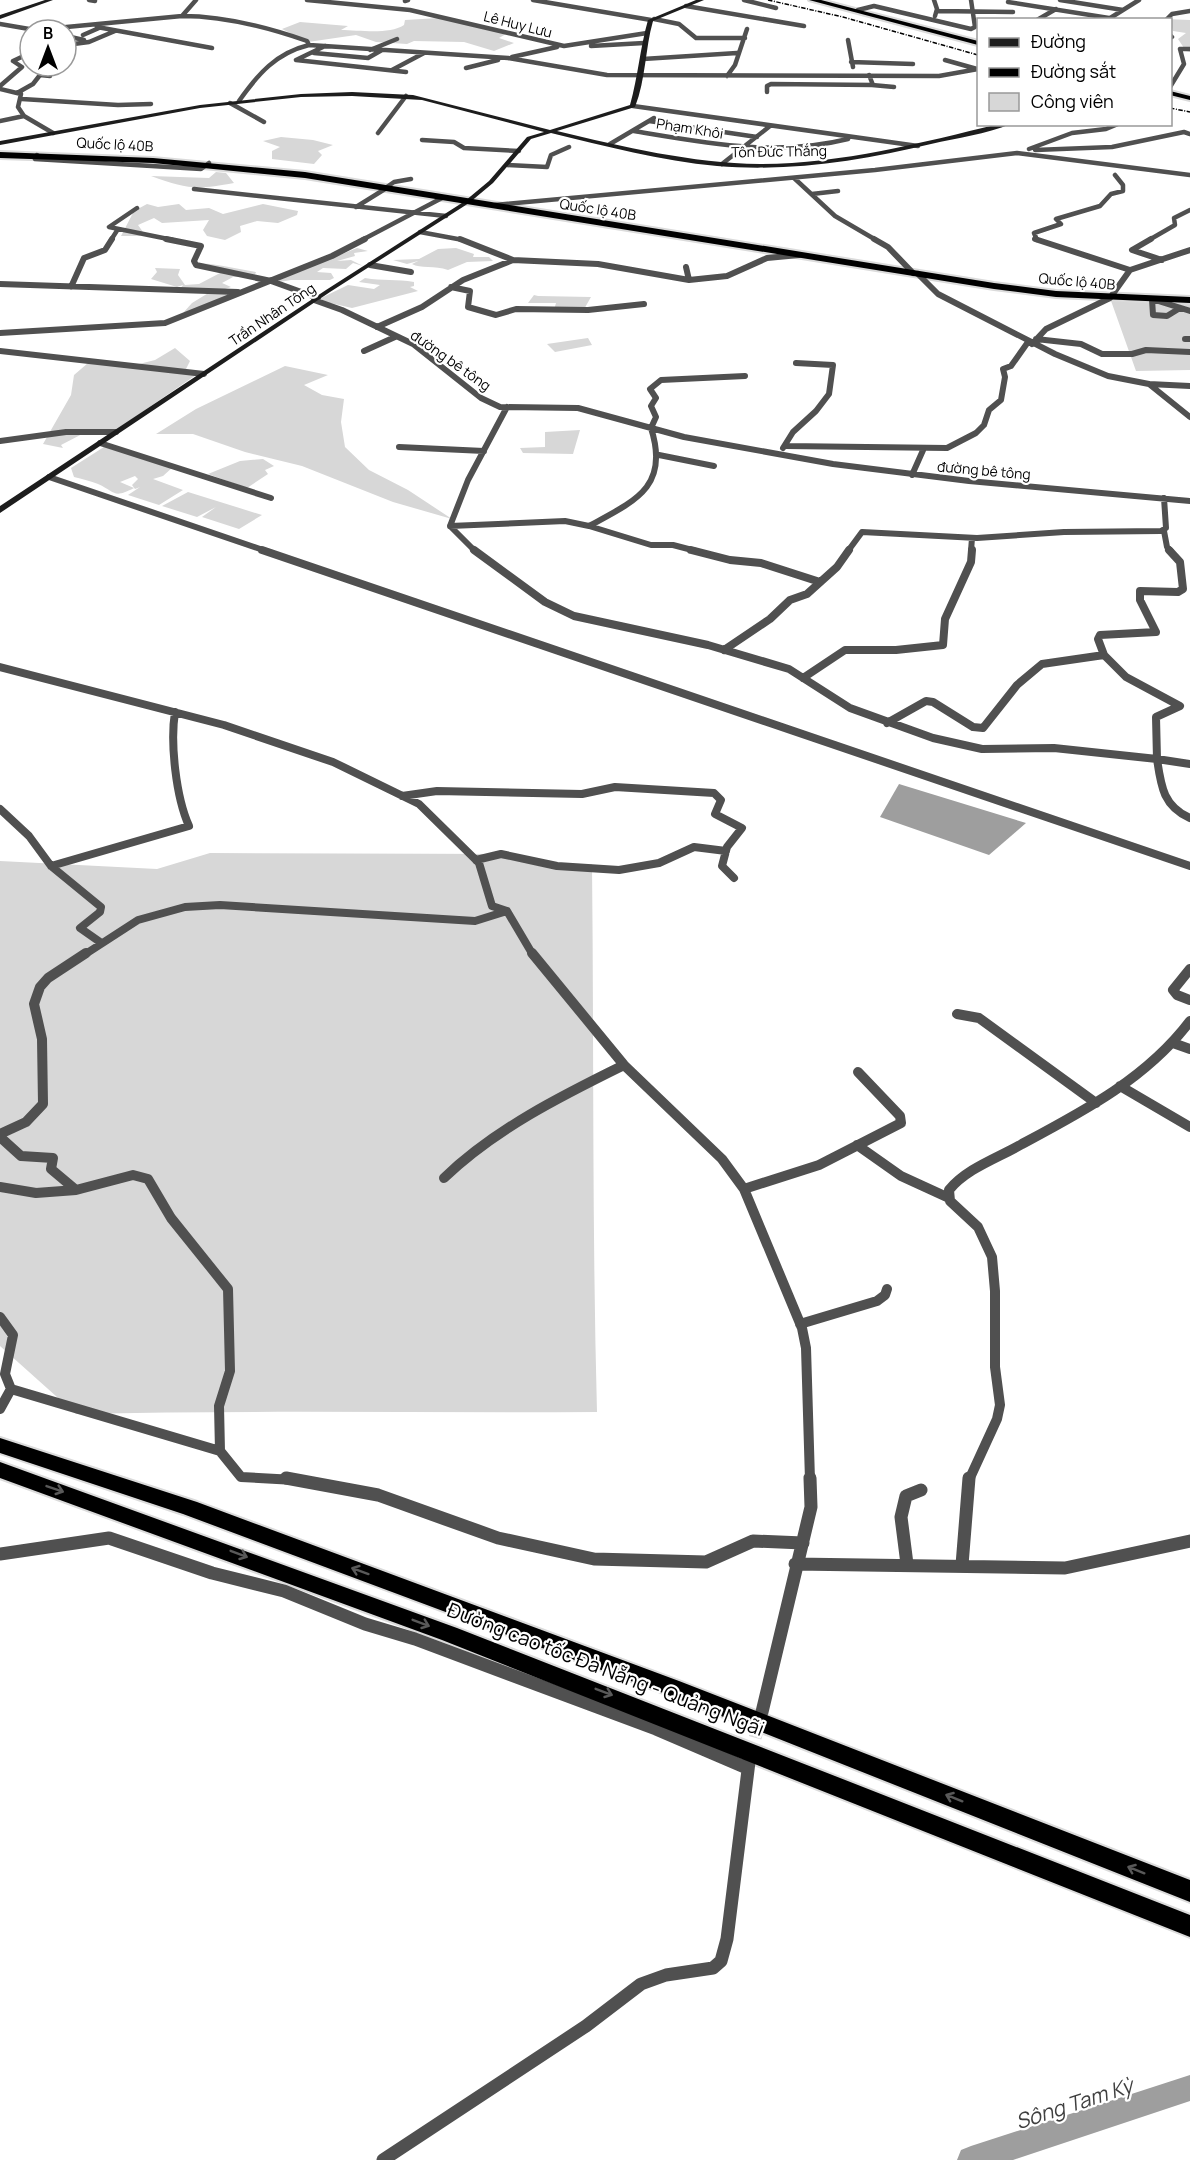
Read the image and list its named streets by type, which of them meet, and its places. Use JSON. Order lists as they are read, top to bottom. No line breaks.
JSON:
{"streets":{"highway":["Quốc lộ 40B","Đường cao tốc Đà Nẵng - Quảng Ngãi"],"street":["Lê Huy Lưu","Phạm Khôi","Tôn Đức Thắng","Trần Nhân Tông","đường bê tông"]},"crossings":[["Quốc lộ 40B","Trần Nhân Tông"],["Tôn Đức Thắng","Trần Nhân Tông"],["Trần Nhân Tông","đường bê tông"]],"water":["Sông Tam Kỳ"],"legend":["Đường","Đường sắt","Công viên"],"north":"top"}
